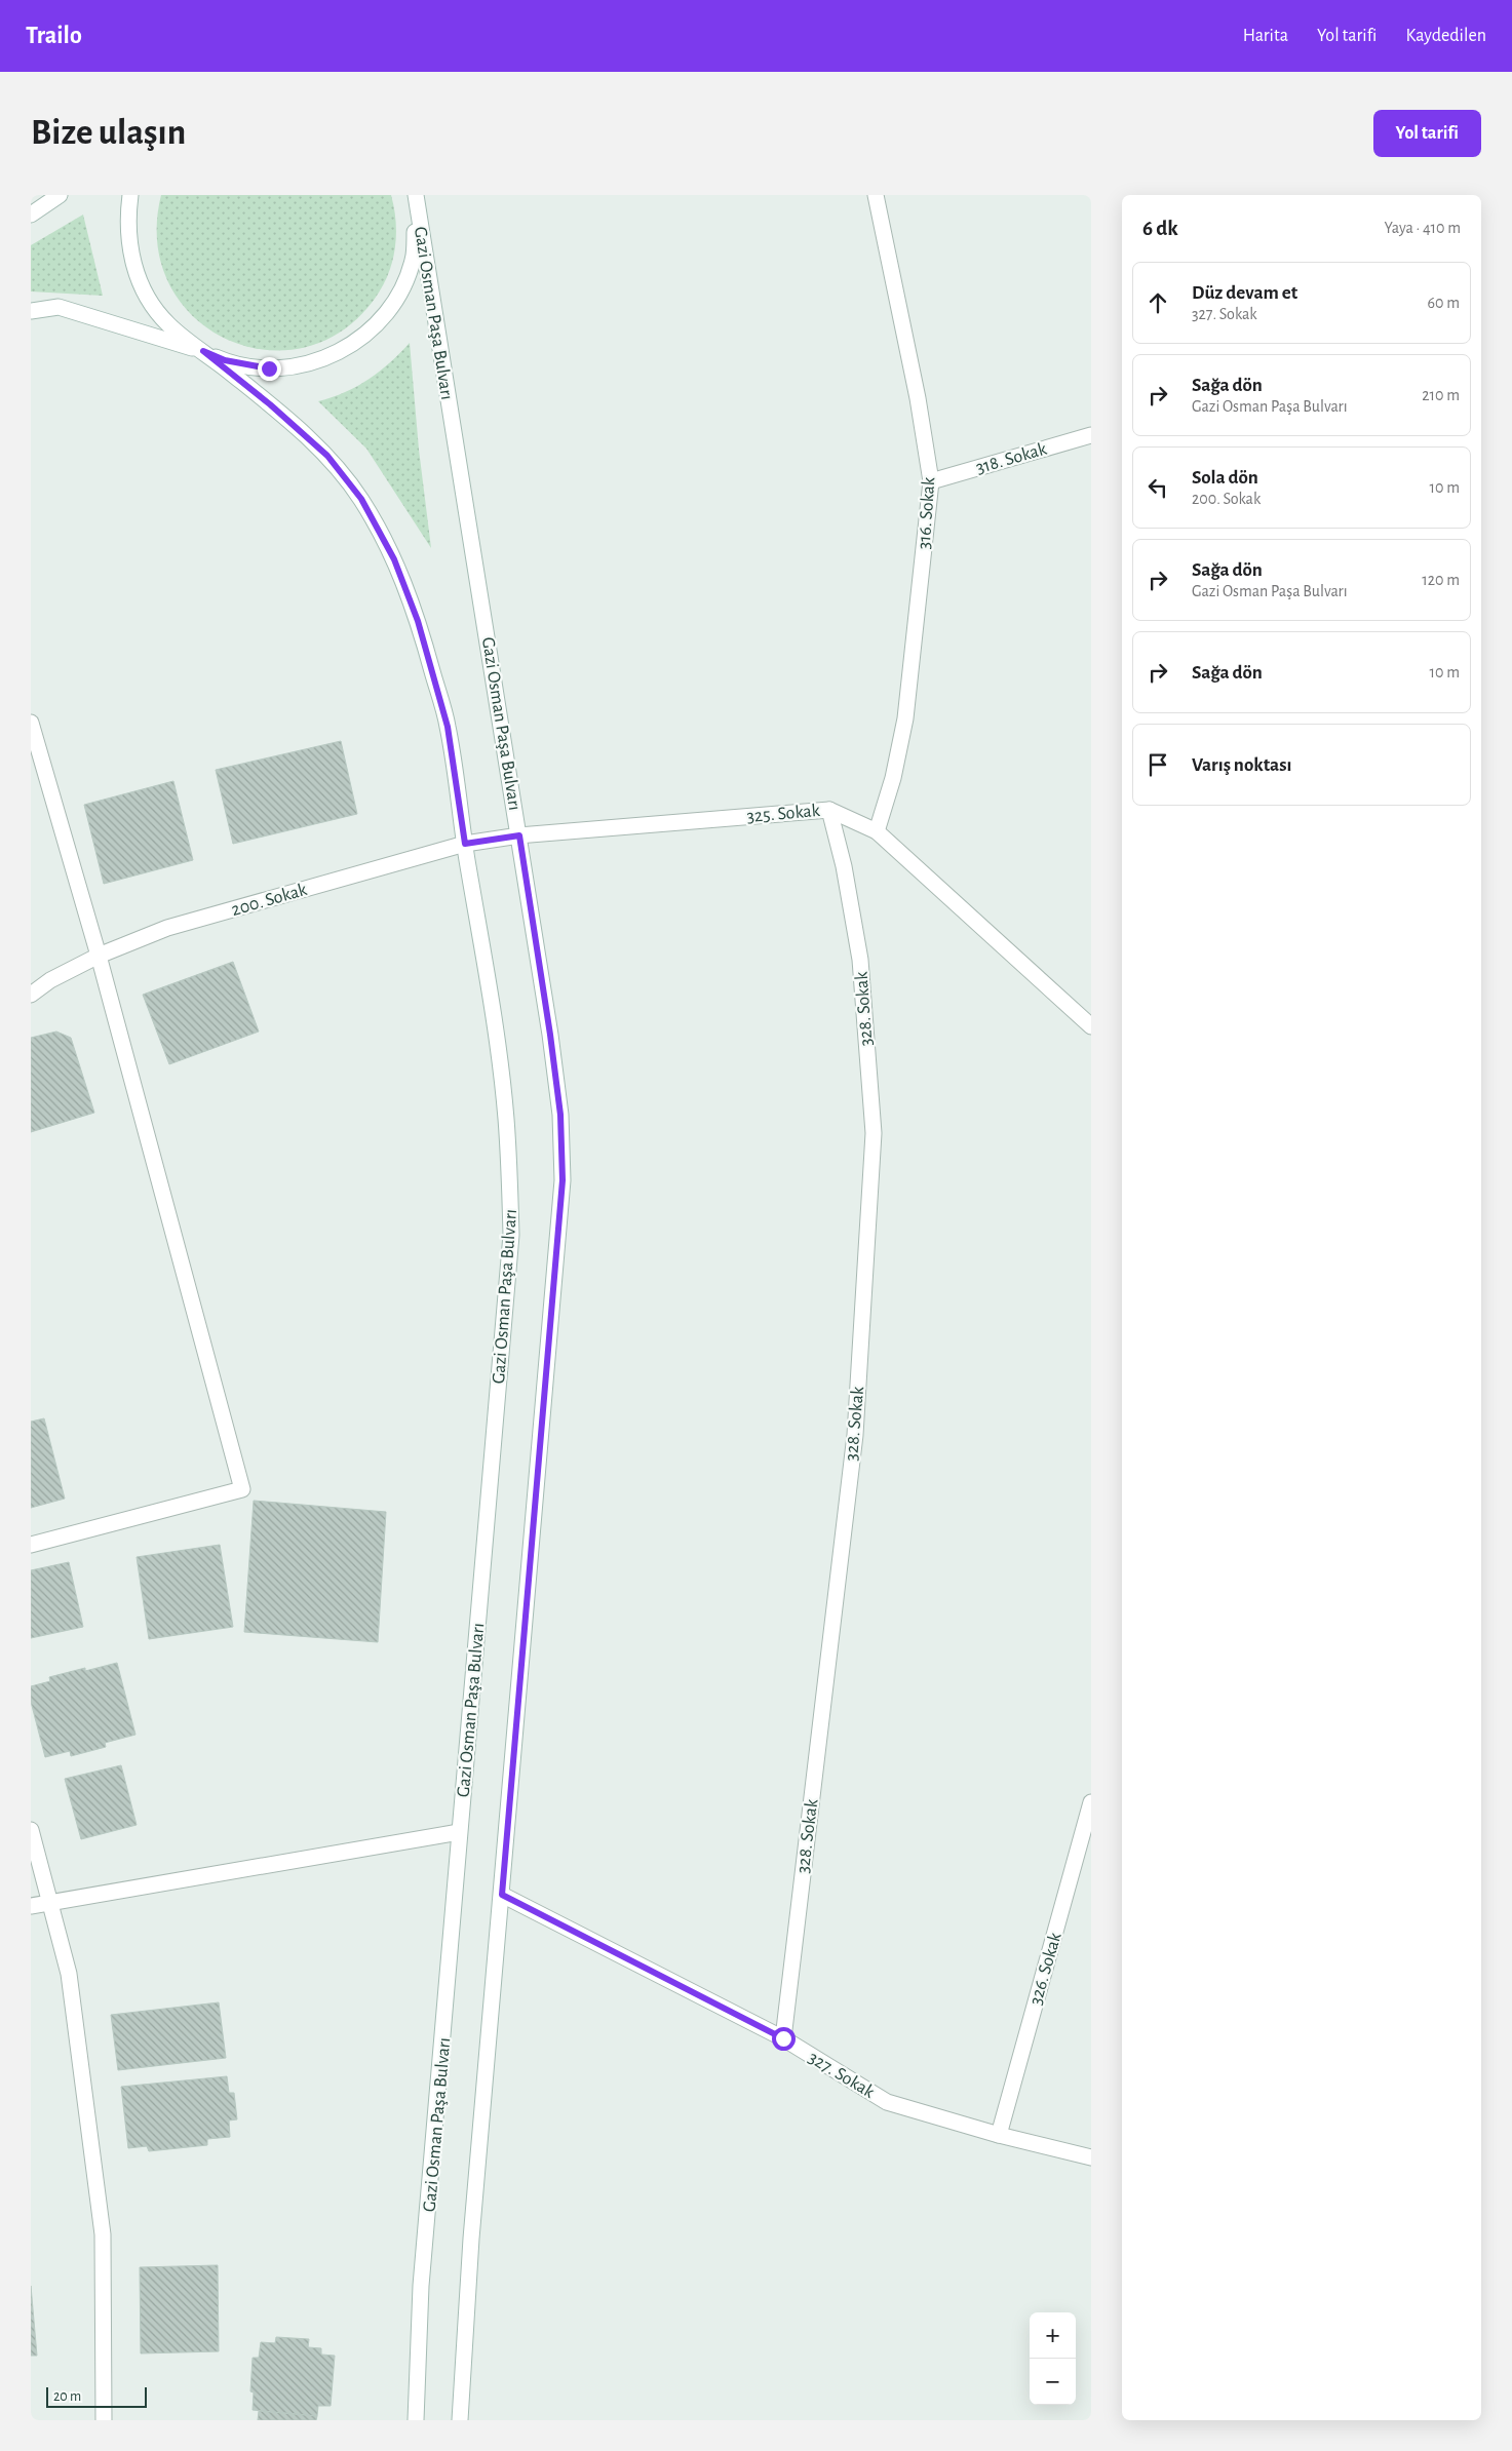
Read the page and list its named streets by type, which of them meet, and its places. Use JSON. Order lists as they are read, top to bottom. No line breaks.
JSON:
{"streets":{"street":["Gazi Osman Paşa Bulvarı","318. Sokak","316. Sokak","325. Sokak","200. Sokak","328. Sokak","326. Sokak","327. Sokak"]},"crossings":[["Gazi Osman Paşa Bulvarı","325. Sokak"],["Gazi Osman Paşa Bulvarı","200. Sokak"],["Gazi Osman Paşa Bulvarı","327. Sokak"],["318. Sokak","316. Sokak"],["316. Sokak","325. Sokak"],["325. Sokak","200. Sokak"],["325. Sokak","328. Sokak"],["328. Sokak","327. Sokak"],["326. Sokak","327. Sokak"]],"scale_bar":"20 m","page":{"header":"Trailo","nav":["Harita","Yol tarifi","Kaydedilen"],"buttons":"Yol tarifi","title":"Bize ulaşın","heading":["6 dk","Yaya · 410 m"],"list":[["Düz devam et","327. Sokak","60 m"],["Sağa dön","Gazi Osman Paşa Bulvarı","210 m"],["Sola dön","200. Sokak","10 m"],["Sağa dön","Gazi Osman Paşa Bulvarı","120 m"],["Sağa dön","10 m"],"Varış noktası"],"map_buttons":["+","−"],"scale":"20 m"}}
